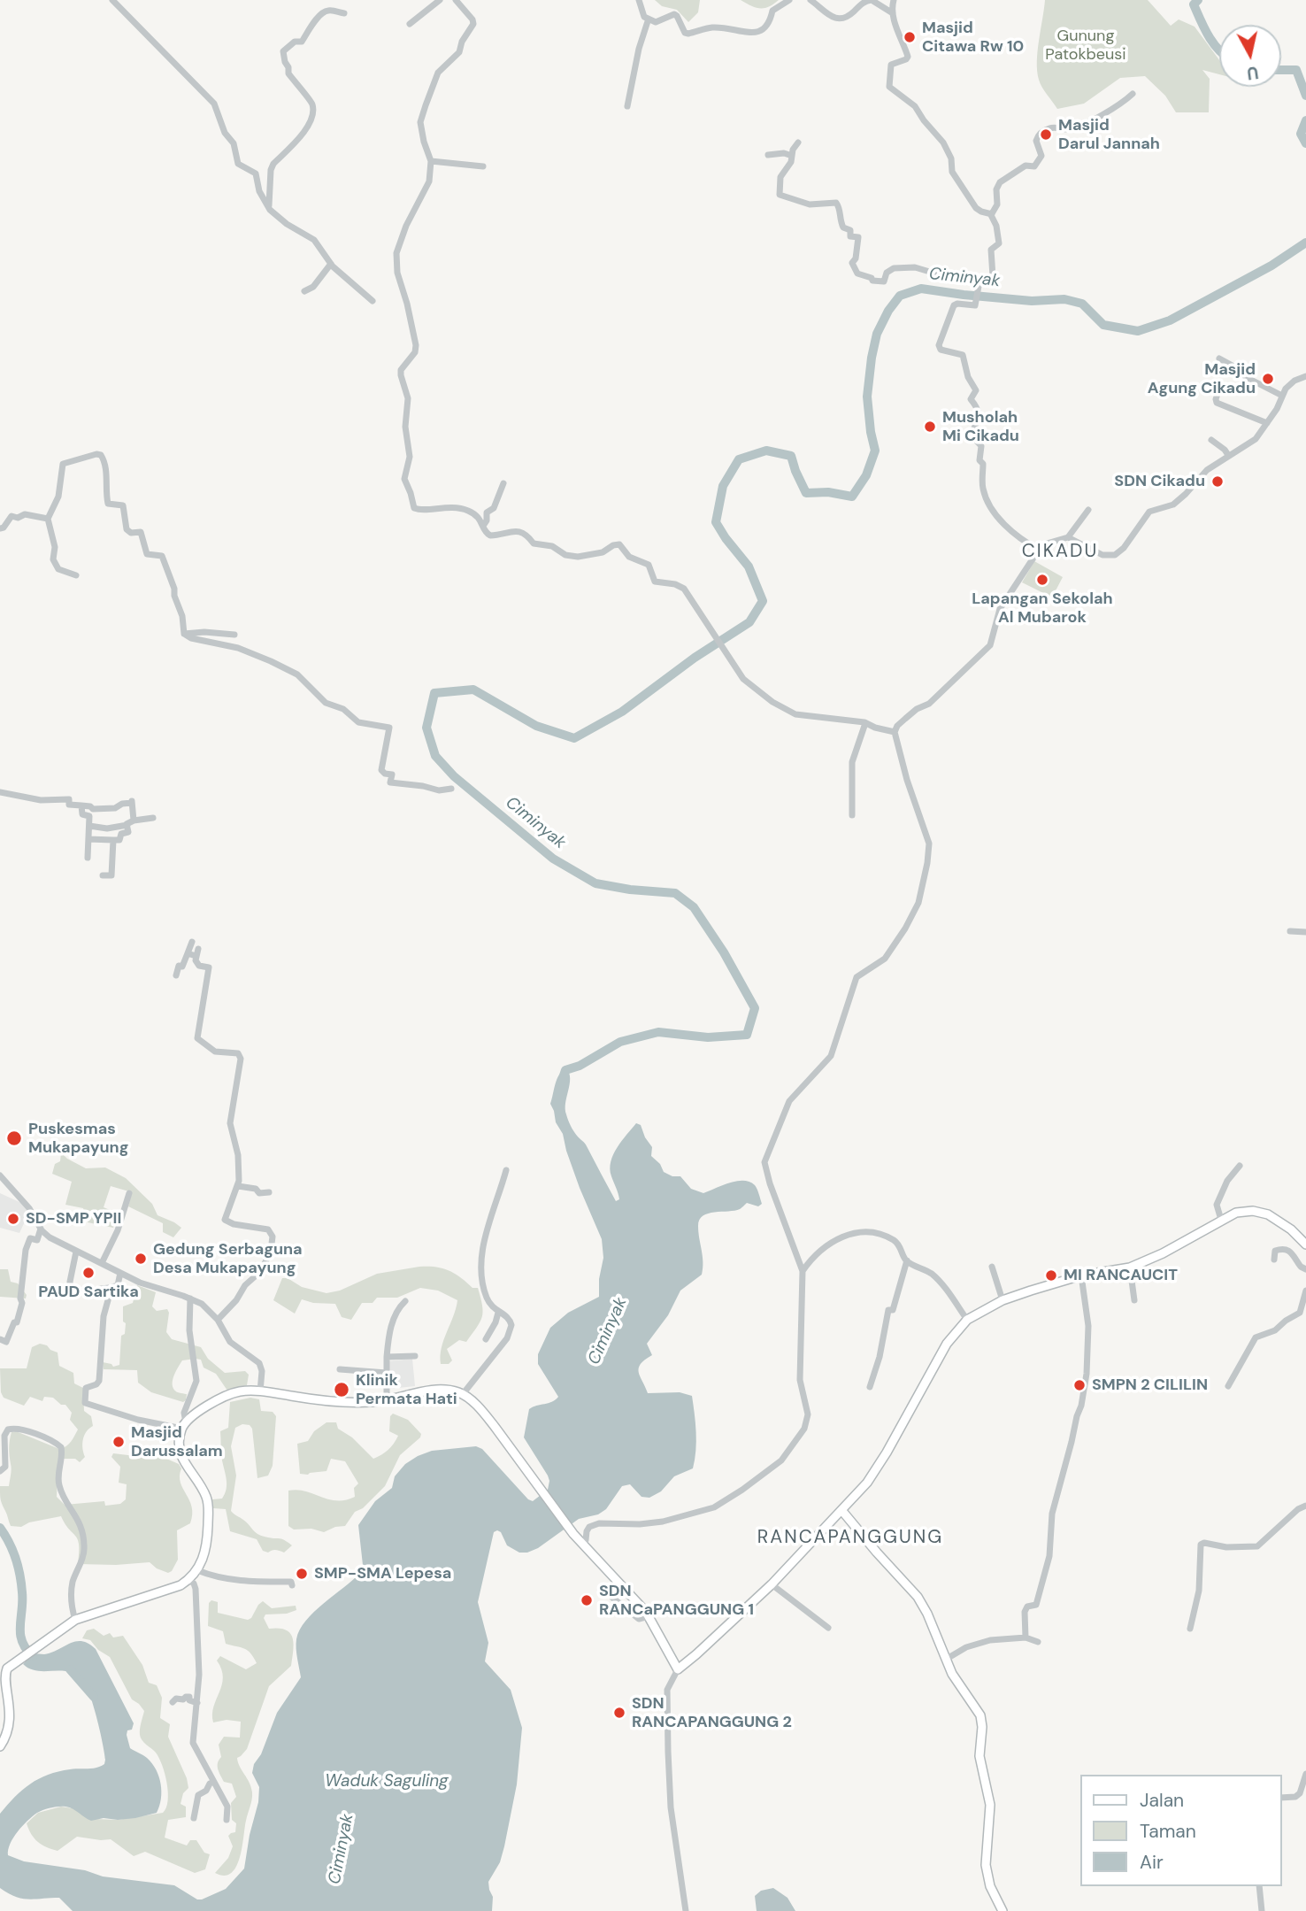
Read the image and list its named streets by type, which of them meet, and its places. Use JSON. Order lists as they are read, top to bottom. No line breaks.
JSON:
{"districts":["CIKADU","RANCAPANGGUNG"],"water":["Ciminyak","Waduk Saguling"],"parks":["Gunung Patokbeusi"],"places":["Masjid Citawa Rw 10","Masjid Darul Jannah","Masjid Agung Cikadu","Musholah Mi Cikadu","SDN Cikadu","Lapangan Sekolah Al Mubarok","Puskesmas Mukapayung","SD-SMP YPII","Gedung Serbaguna Desa Mukapayung","PAUD Sartika","MI RANCAUCIT","SMPN 2 CILILIN","Klinik Permata Hati","Masjid Darussalam","SMP-SMA Lepesa","SDN RANCaPANGGUNG 1","SDN RANCAPANGGUNG 2"],"legend":["Jalan","Taman","Air"],"north":"bottom"}
